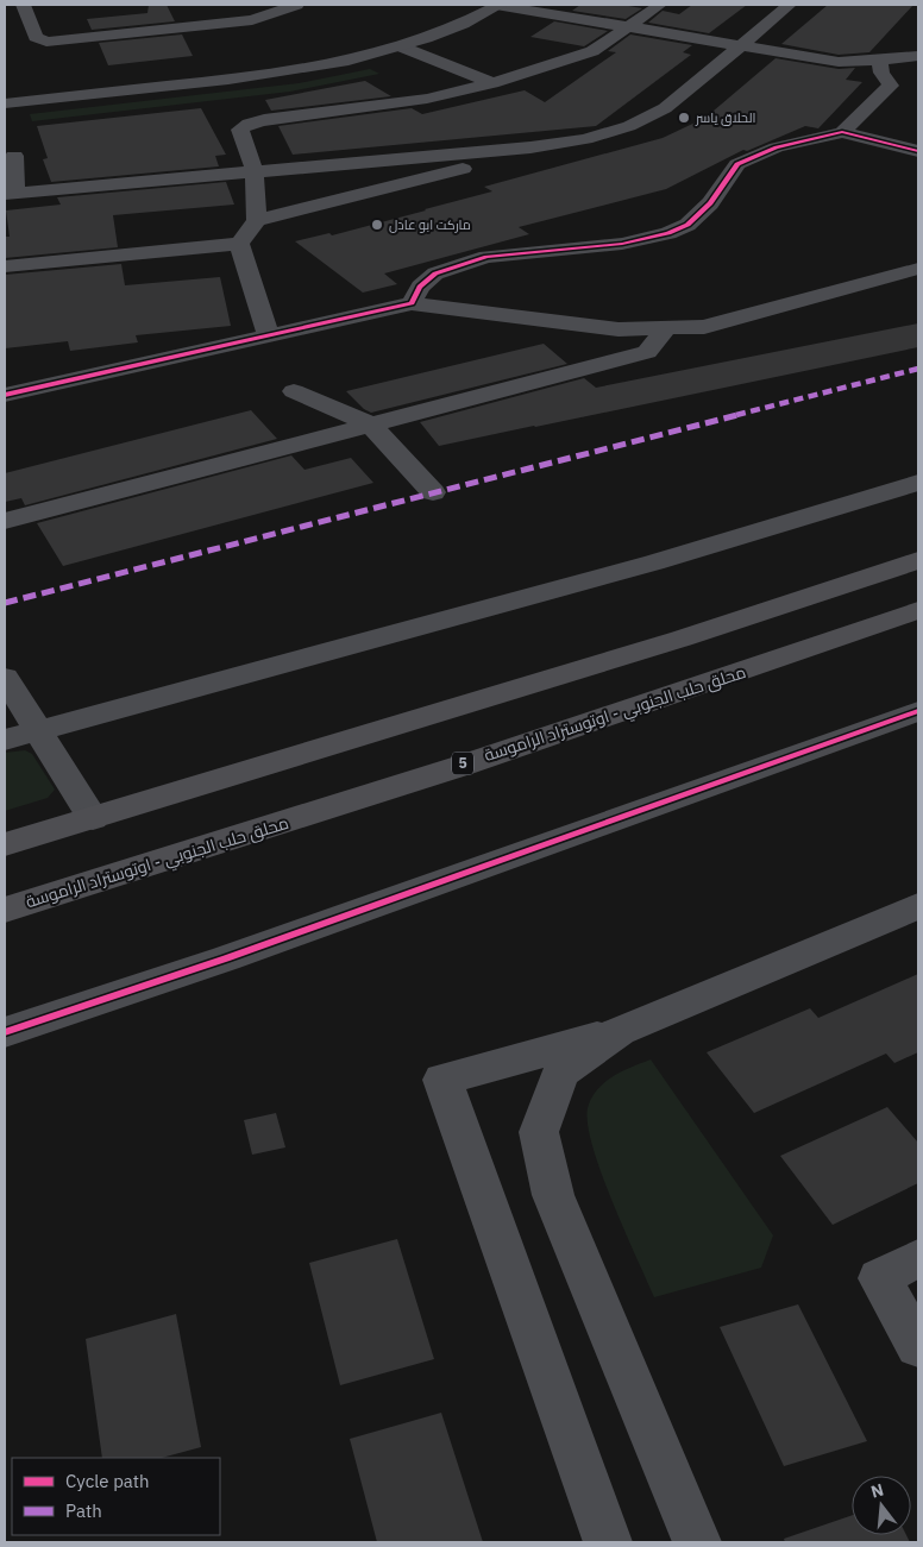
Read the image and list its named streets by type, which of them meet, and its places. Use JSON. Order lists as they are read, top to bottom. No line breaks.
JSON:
{"streets":{"highway":["محلق حلب الجنوبي - اوتوستراد الراموسة","5"]},"places":["الحلاق ياسر","ماركت ابو عادل"],"legend":["Cycle path","Path"],"north":"top"}
